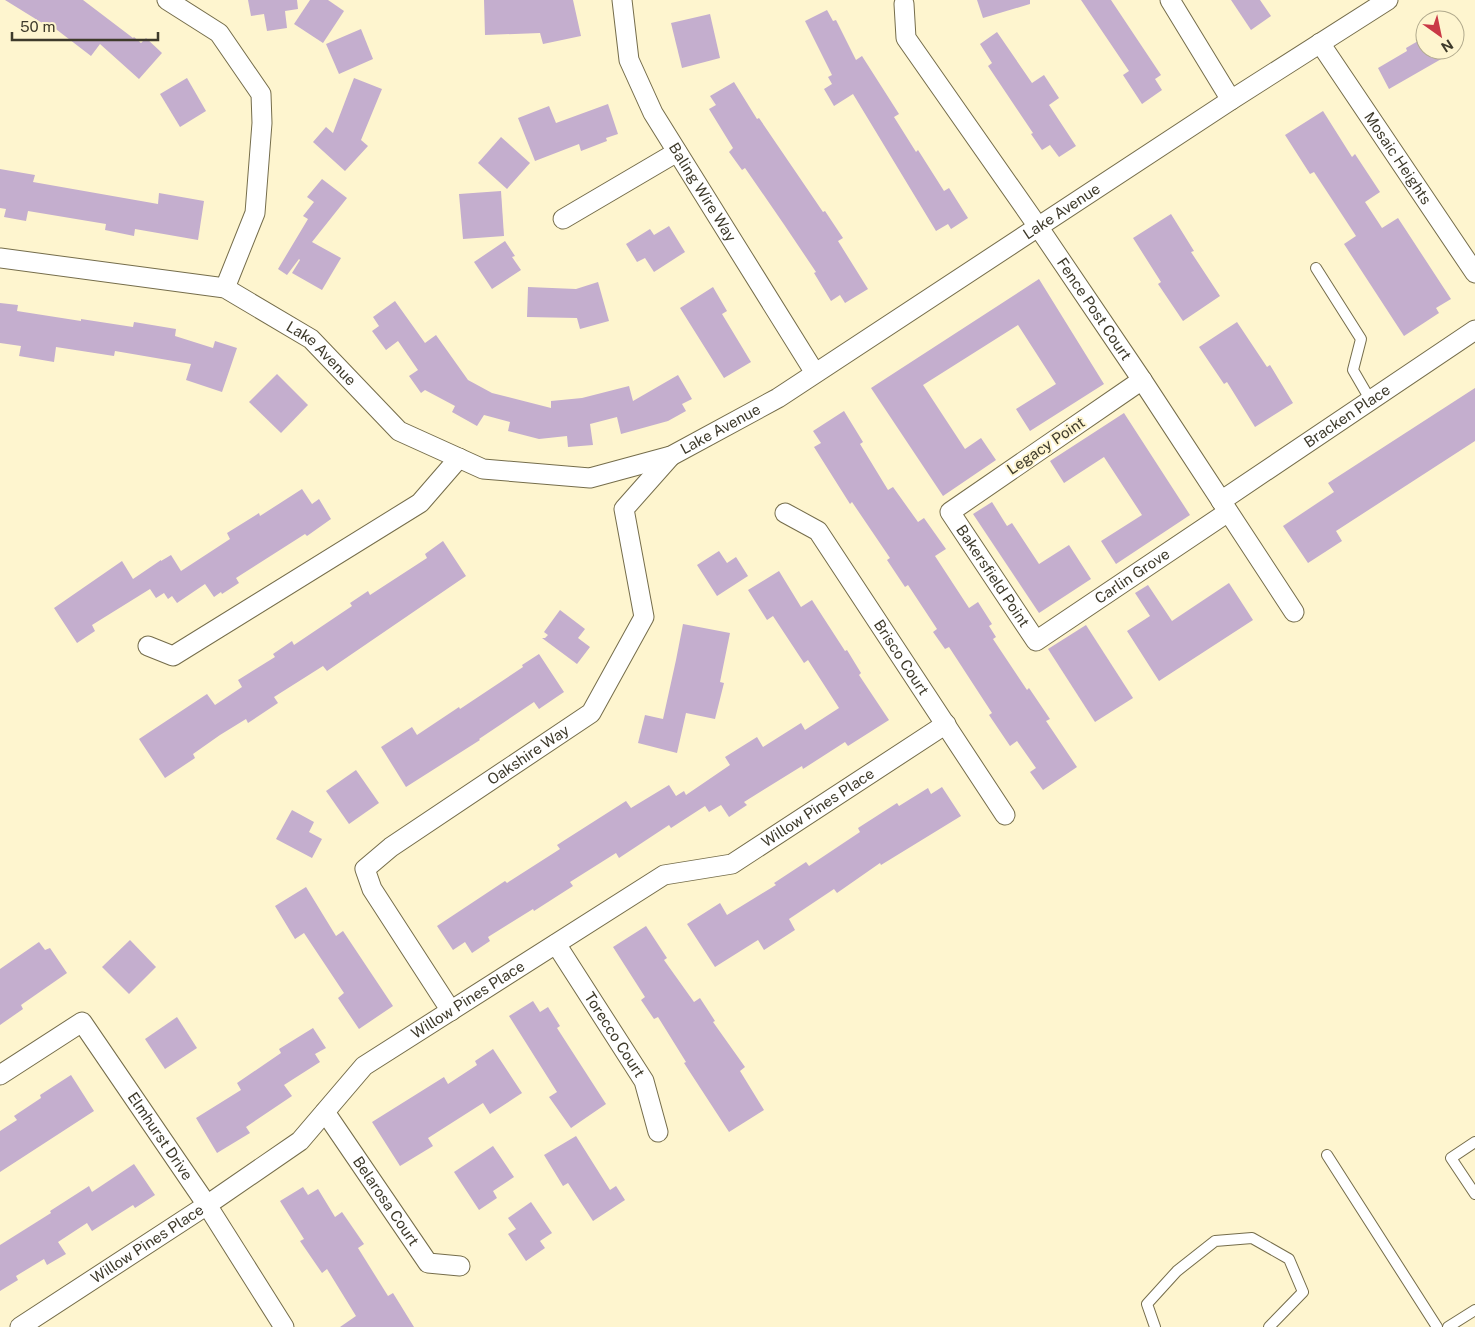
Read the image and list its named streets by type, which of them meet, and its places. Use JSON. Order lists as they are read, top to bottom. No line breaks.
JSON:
{"streets":{"street":["Mosaic Heights","Baling Wire Way","Lake Avenue","Fence Post Court","Bracken Place","Legacy Point","Carlin Grove","Bakersfield Point","Brisco Court","Oakshire Way","Willow Pines Place","Torecco Court","Elmhurst Drive","Belarosa Court"]},"crossings":[["Mosaic Heights","Lake Avenue"],["Baling Wire Way","Lake Avenue"],["Lake Avenue","Fence Post Court"],["Lake Avenue","Oakshire Way"],["Fence Post Court","Bracken Place"],["Fence Post Court","Legacy Point"],["Fence Post Court","Carlin Grove"],["Bracken Place","Carlin Grove"],["Legacy Point","Bakersfield Point"],["Carlin Grove","Bakersfield Point"],["Brisco Court","Willow Pines Place"],["Oakshire Way","Willow Pines Place"],["Willow Pines Place","Torecco Court"],["Willow Pines Place","Elmhurst Drive"],["Willow Pines Place","Belarosa Court"]],"scale_bar":"50 m","north":"bottom right"}
